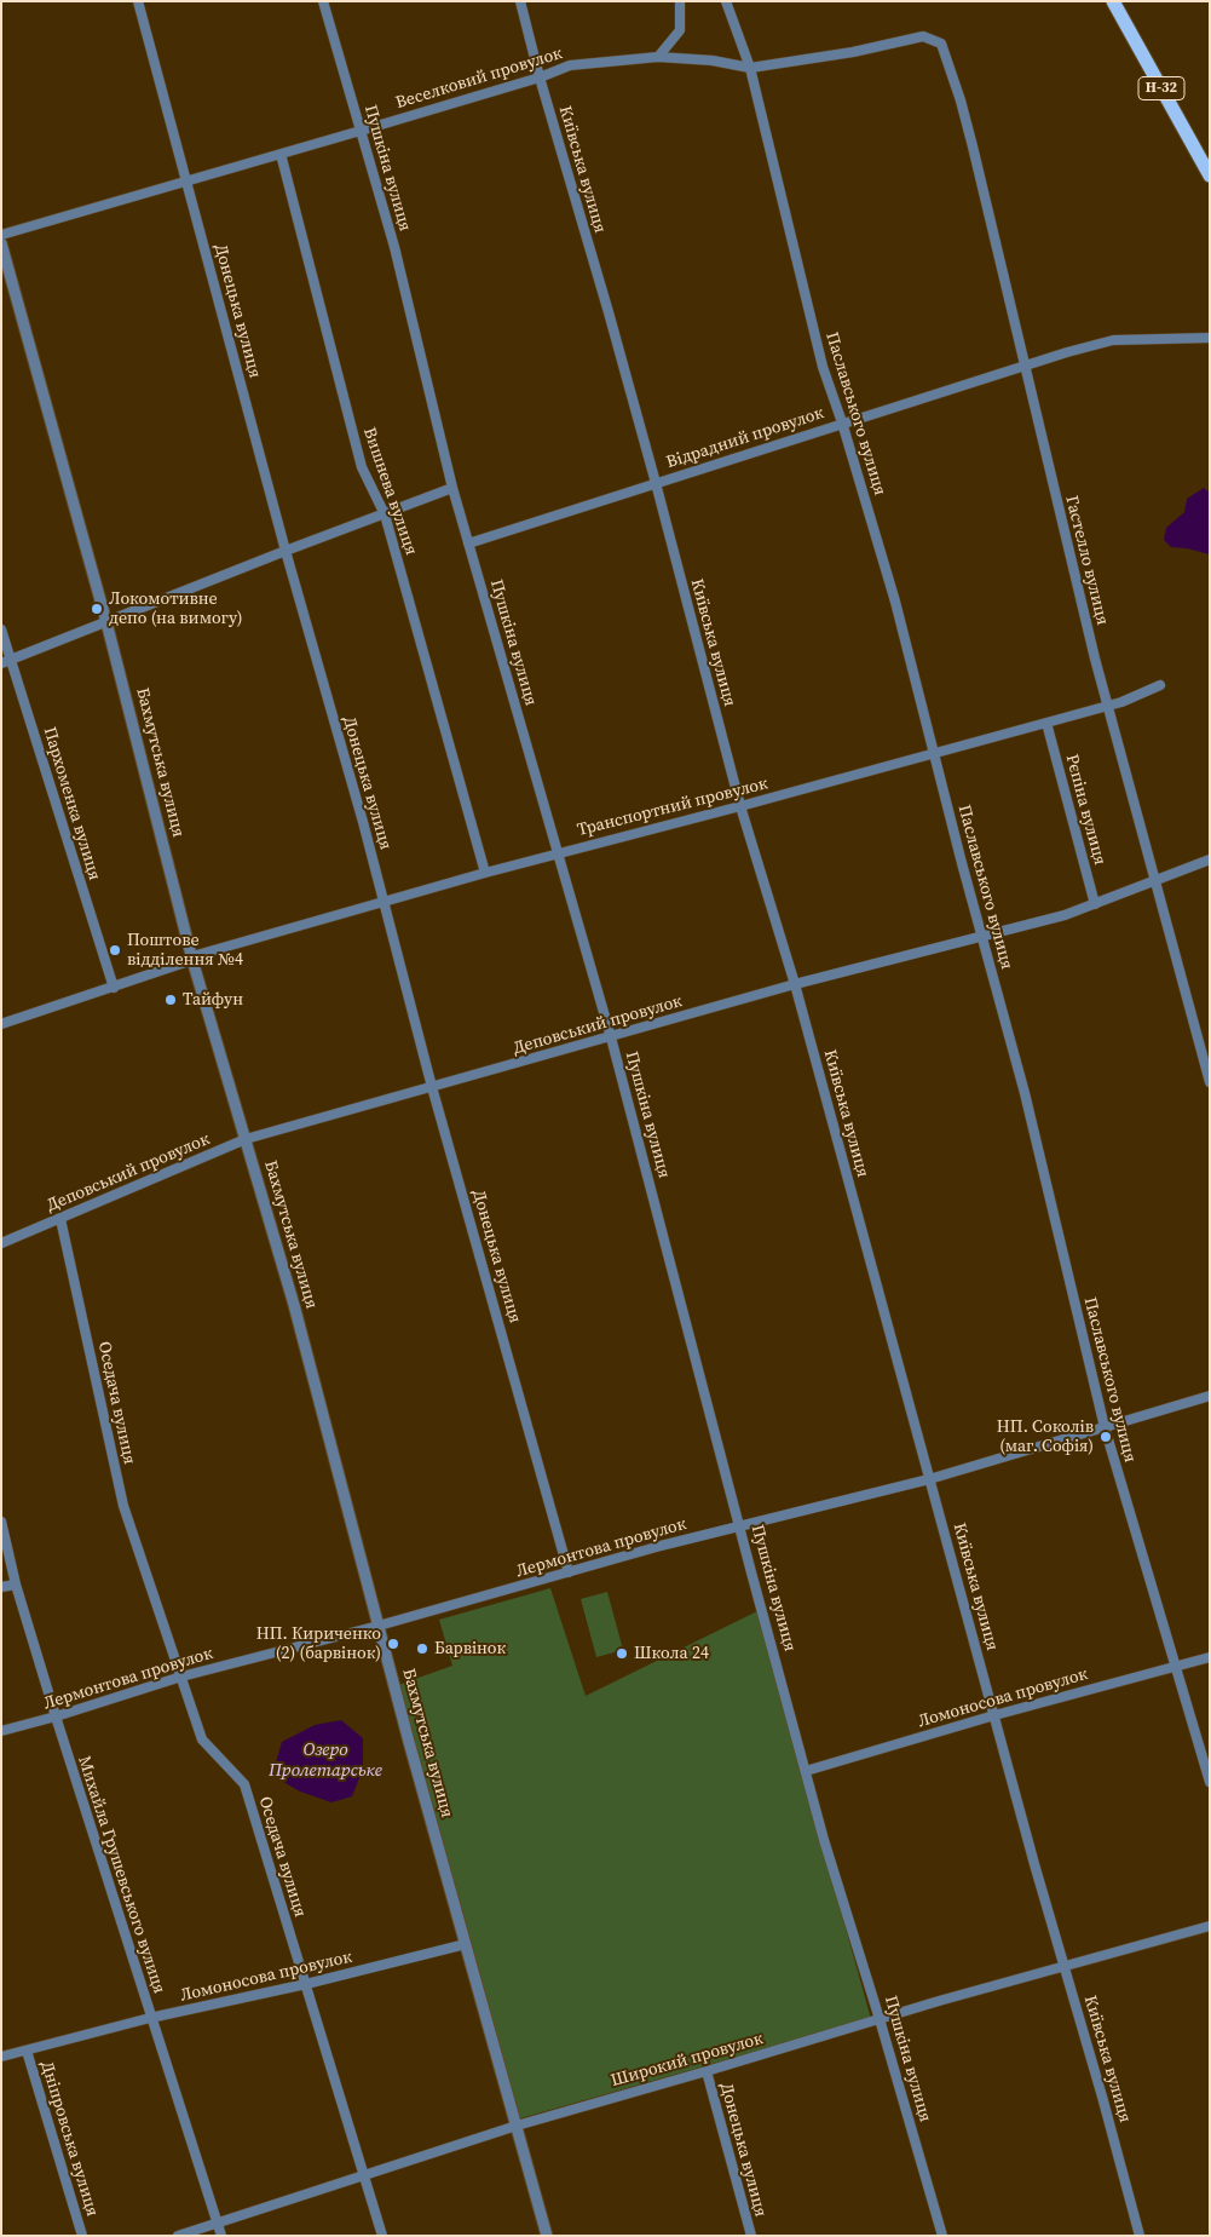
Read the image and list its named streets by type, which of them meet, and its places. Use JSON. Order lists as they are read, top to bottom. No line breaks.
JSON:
{"streets":{"main road":["Н-32"],"street":["Веселковий провулок","Пушкіна вулиця","Київська вулиця","Донецька вулиця","Паславського вулиця","Відрадний провулок","Вишнева вулиця","Гастелло вулиця","Бахмутська вулиця","Пархоменка вулиця","Транспортний провулок","Рєпіна вулиця","Деповський провулок","Оседача вулиця","Лермонтова провулок","Ломоносова провулок","Михайла Грушевського вулиця","Широкий провулок","Дніпровська вулиця"]},"crossings":[["Веселковий провулок","Пушкіна вулиця"],["Веселковий провулок","Київська вулиця"],["Веселковий провулок","Донецька вулиця"],["Веселковий провулок","Паславського вулиця"],["Веселковий провулок","Вишнева вулиця"],["Веселковий провулок","Гастелло вулиця"],["Пушкіна вулиця","Відрадний провулок"],["Пушкіна вулиця","Транспортний провулок"],["Пушкіна вулиця","Деповський провулок"],["Пушкіна вулиця","Лермонтова провулок"],["Пушкіна вулиця","Ломоносова провулок"],["Пушкіна вулиця","Широкий провулок"],["Київська вулиця","Відрадний провулок"],["Київська вулиця","Транспортний провулок"],["Київська вулиця","Деповський провулок"],["Київська вулиця","Лермонтова провулок"],["Київська вулиця","Ломоносова провулок"],["Київська вулиця","Широкий провулок"],["Донецька вулиця","Транспортний провулок"],["Донецька вулиця","Деповський провулок"],["Донецька вулиця","Лермонтова провулок"],["Донецька вулиця","Широкий провулок"],["Паславського вулиця","Відрадний провулок"],["Паславського вулиця","Транспортний провулок"],["Паславського вулиця","Деповський провулок"],["Паславського вулиця","Лермонтова провулок"],["Паславського вулиця","Ломоносова провулок"],["Відрадний провулок","Гастелло вулиця"],["Вишнева вулиця","Транспортний провулок"],["Гастелло вулиця","Транспортний провулок"],["Гастелло вулиця","Деповський провулок"],["Бахмутська вулиця","Транспортний провулок"],["Бахмутська вулиця","Деповський провулок"],["Бахмутська вулиця","Лермонтова провулок"],["Бахмутська вулиця","Ломоносова провулок"],["Бахмутська вулиця","Широкий провулок"],["Пархоменка вулиця","Транспортний провулок"],["Транспортний провулок","Рєпіна вулиця"],["Рєпіна вулиця","Деповський провулок"],["Деповський провулок","Оседача вулиця"],["Оседача вулиця","Лермонтова провулок"],["Оседача вулиця","Ломоносова провулок"],["Оседача вулиця","Широкий провулок"],["Лермонтова провулок","Михайла Грушевського вулиця"],["Ломоносова провулок","Михайла Грушевського вулиця"],["Ломоносова провулок","Дніпровська вулиця"],["Михайла Грушевського вулиця","Широкий провулок"]],"water":["Озеро Пролетарське"],"places":["Локомотивне депо (на вимогу)","Поштове відділення №4","Тайфун","НП. Соколів (маг. Софія)","НП. Кириченко (2) (барвінок)","Барвінок","Школа 24"]}
